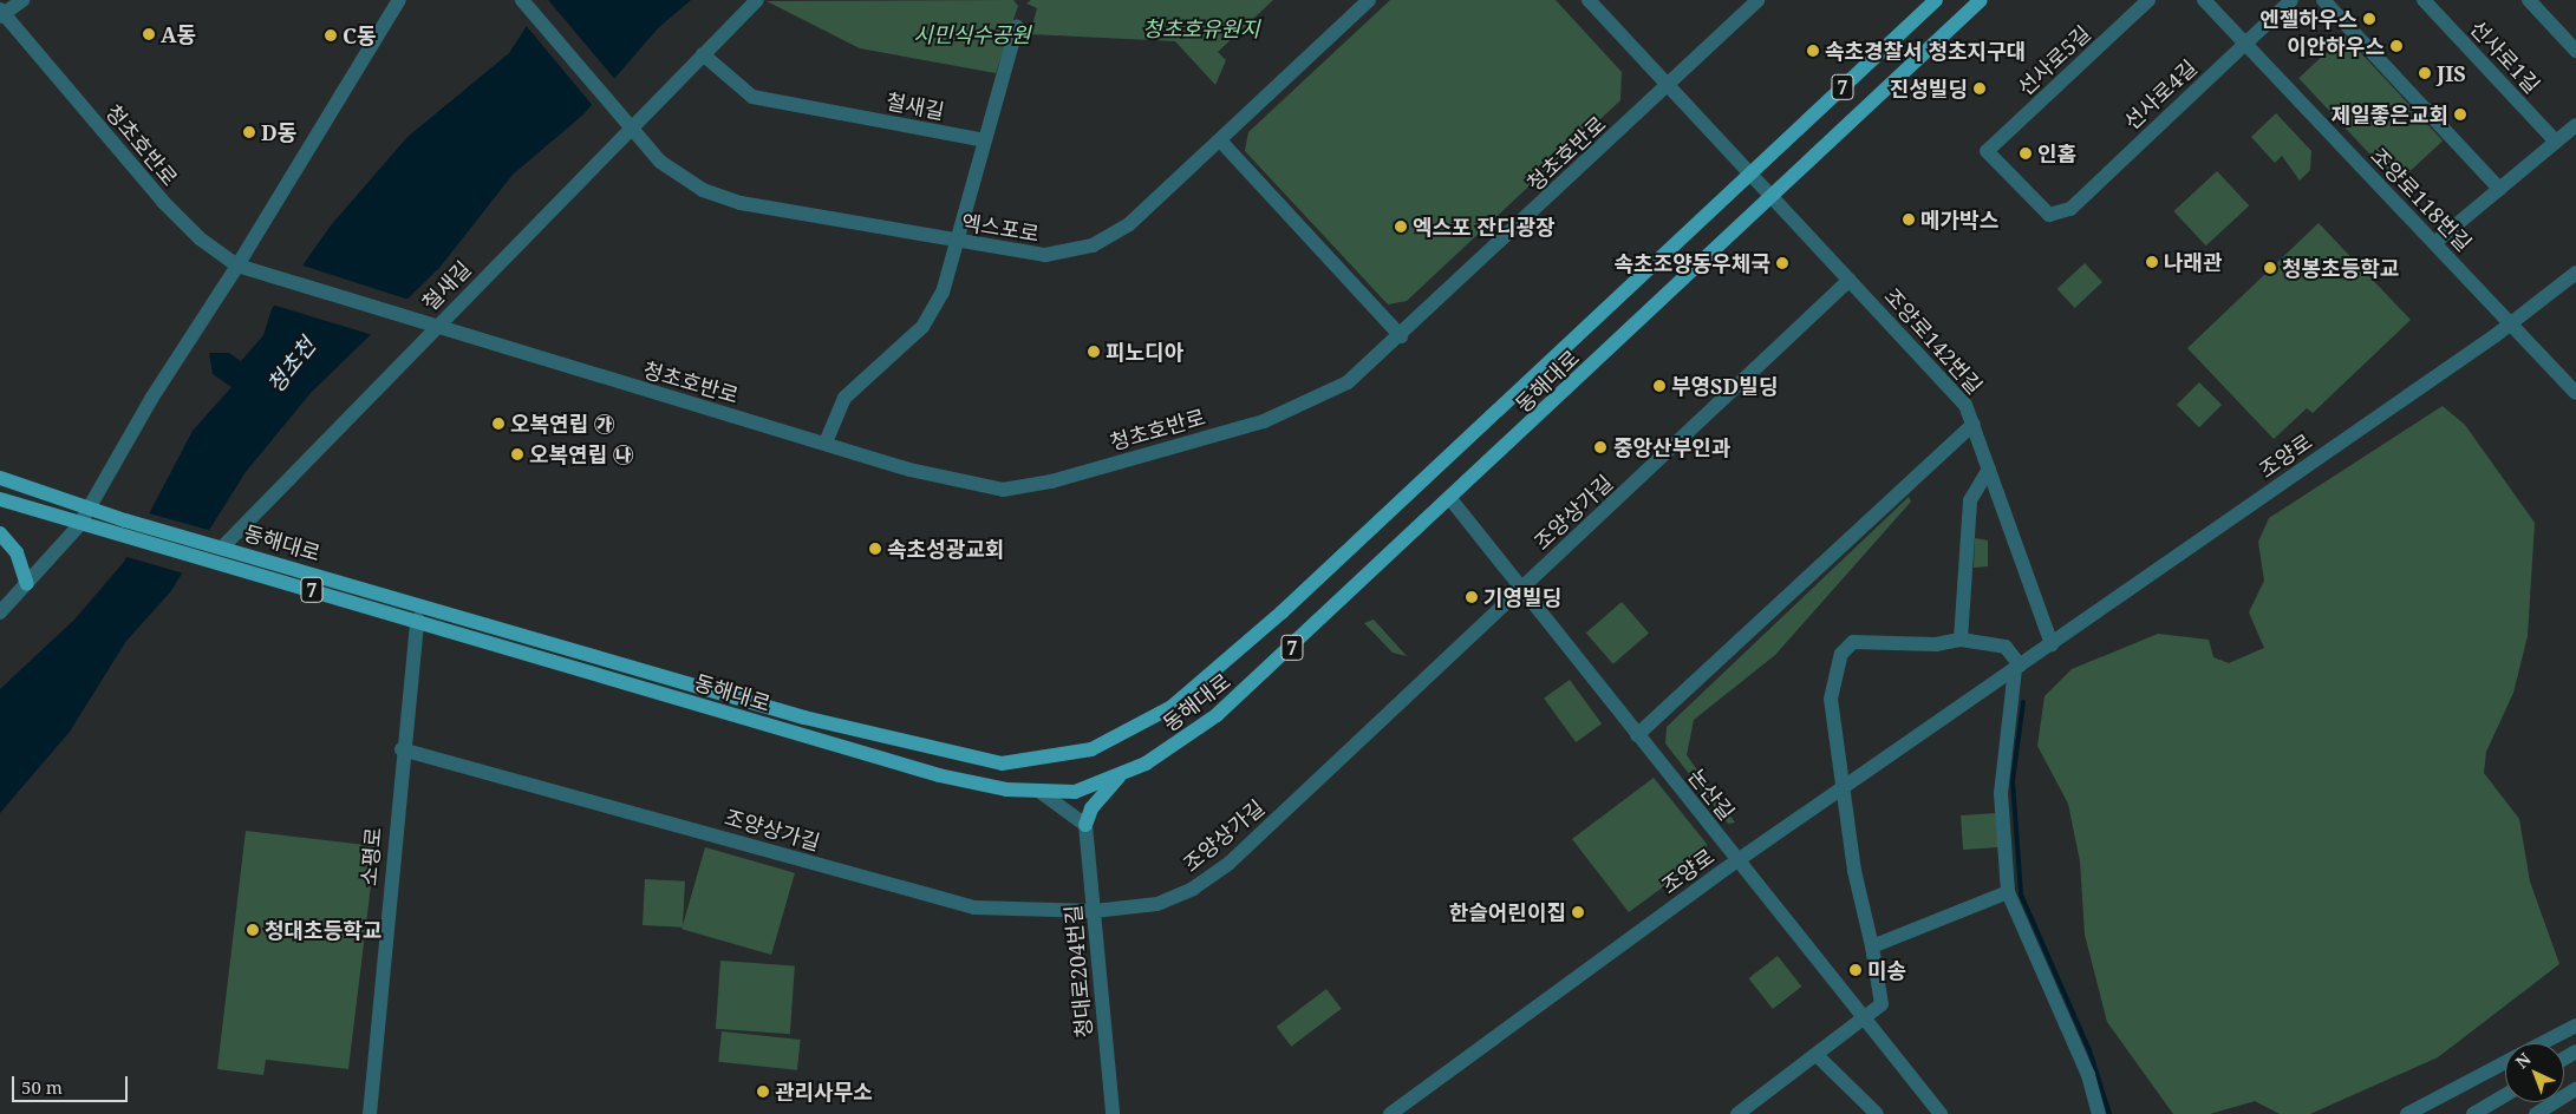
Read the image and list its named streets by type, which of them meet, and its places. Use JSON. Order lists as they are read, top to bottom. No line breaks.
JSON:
{"streets":{"main road":["7","동해대로","소평로"],"street":["선사로1길","선사로5길","선사로4길","철새길","청초호반로","조양로118번길","엑스포로","조양로142번길","조양로","조양상가길","논산길","청대로204번길"]},"crossings":[["선사로5길","선사로4길"],["7","철새길"],["7","동해대로"],["선사로4길","조양로118번길"],["철새길","청초호반로"],["철새길","엑스포로"],["철새길","동해대로"],["청초호반로","조양로142번길"],["조양로118번길","조양로"],["조양로142번길","동해대로"],["조양로142번길","조양로"],["조양로142번길","조양상가길"],["동해대로","논산길"],["동해대로","소평로"],["조양로","논산길"],["조양상가길","논산길"],["조양상가길","소평로"],["조양상가길","청대로204번길"]],"water":["청초천"],"parks":["청초호유원지","시민식수공원"],"places":["엔젤하우스","A동","C동","이안하우스","속초경찰서 청초지구대","JIS","진성빌딩","제일좋은교회","D동","인홈","메가박스","엑스포 잔디광장","나래관","속초조양동우체국","청봉초등학교","피노디아","부영SD빌딩","오복연립 ㉮","중앙산부인과","오복연립 ㉯","속초성광교회","기영빌딩","한슬어린이집","청대초등학교","미송","관리사무소"],"scale_bar":"50 m","north":"top left"}
